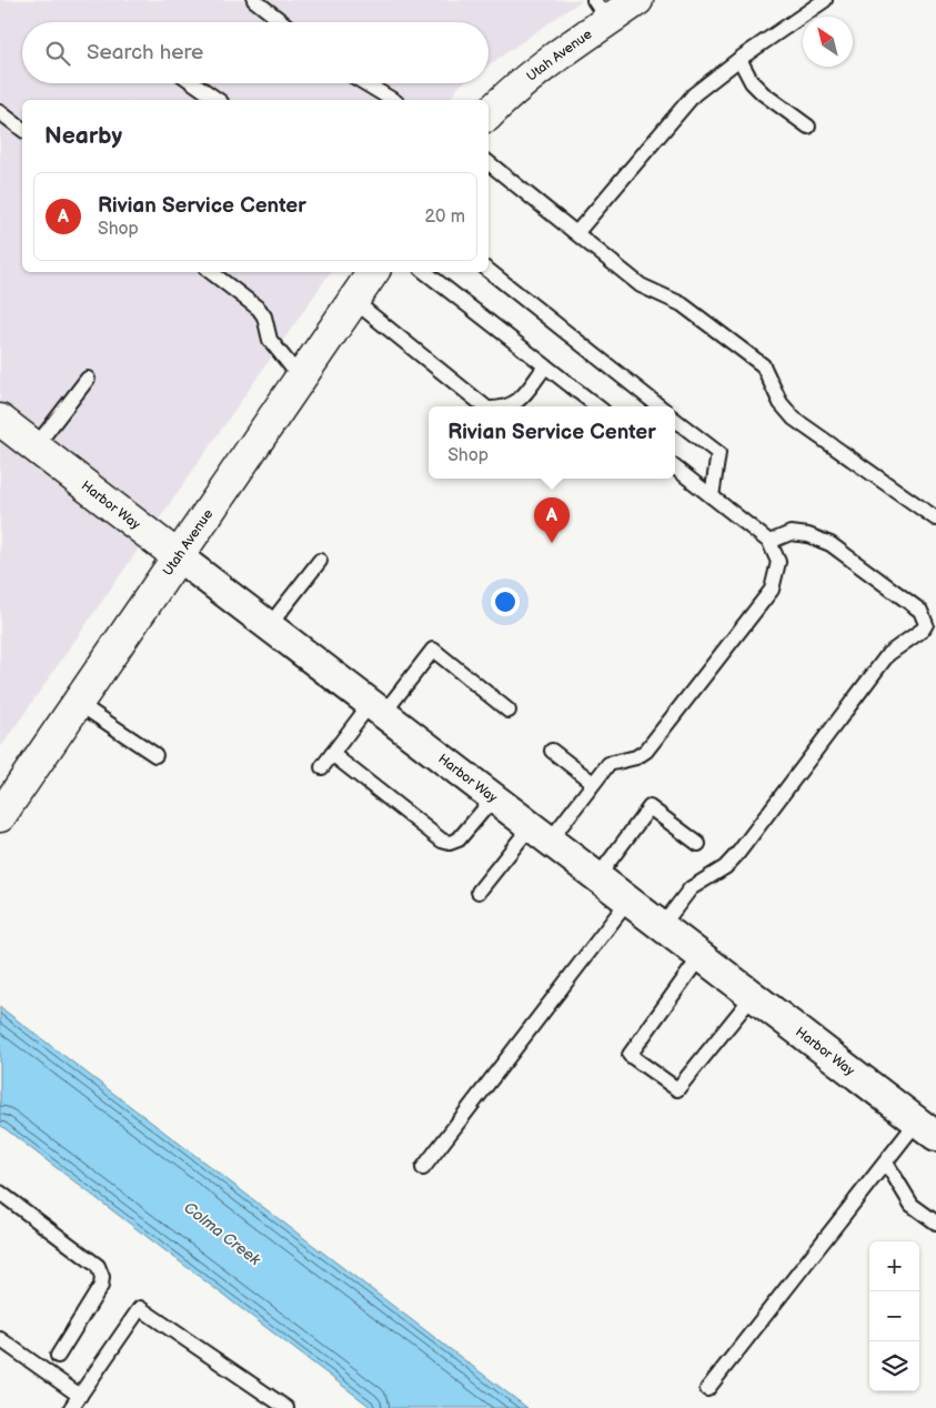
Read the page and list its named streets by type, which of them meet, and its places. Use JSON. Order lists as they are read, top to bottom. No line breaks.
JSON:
{"streets":{"street":["Utah Avenue","Harbor Way"]},"crossings":[["Utah Avenue","Harbor Way"]],"water":["Colma Creek"],"north":"top left","page":{"search":"Search here","heading":"Nearby","list":[{"mark":"A","name":"Rivian Service Center","note":"Shop","value":"20 m"}],"popup":["Rivian Service Center","Shop"],"pins":"A","map_buttons":["+","−"]}}
